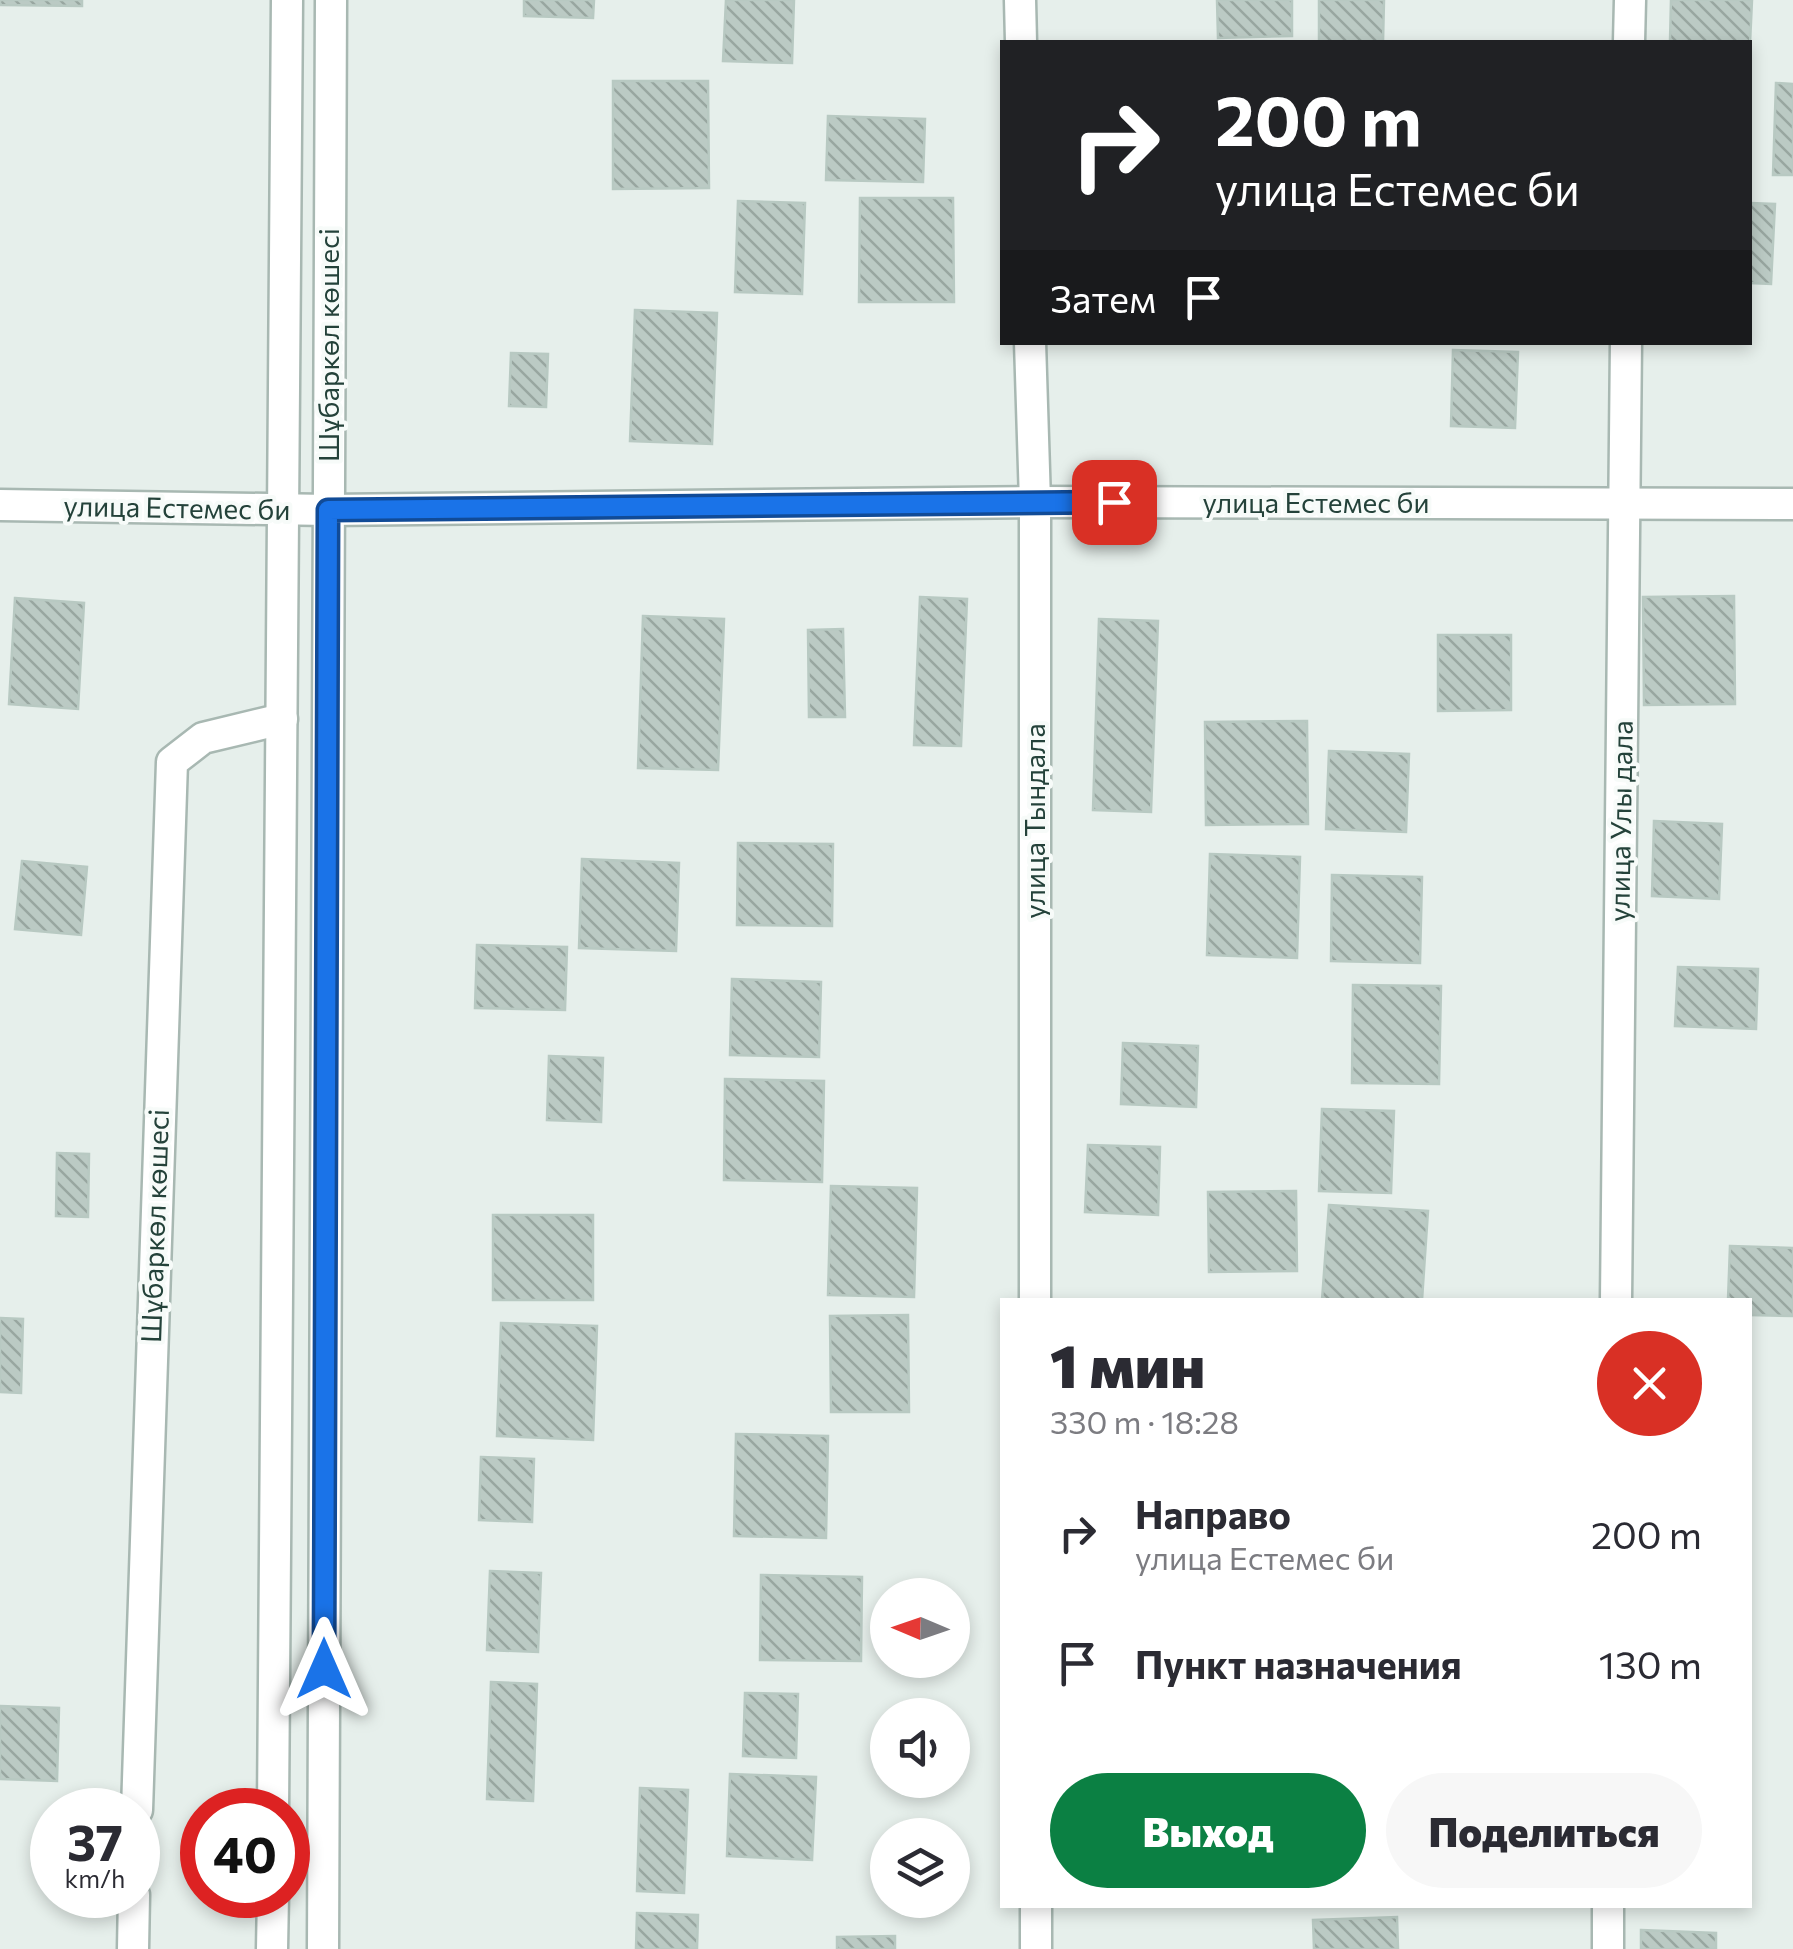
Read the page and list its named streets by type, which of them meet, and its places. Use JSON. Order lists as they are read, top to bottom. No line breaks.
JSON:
{"streets":{"street":["Шұбаркөл көшесі","улица Естемес би","улица Тындала","улица Улы дала"]},"crossings":[["Шұбаркөл көшесі","улица Естемес би"],["улица Естемес би","улица Тындала"],["улица Естемес би","улица Улы дала"]],"north":"left","page":{"turn":["200 m","улица Естемес би"],"then":"Затем","heading":["1 мин","330 m · 18:28"],"list":[{"name":"Направо","note":"улица Естемес би","value":"200 m"},{"name":"Пункт назначения","value":"130 m"}],"buttons":["Выход","Поделиться"],"speed":"37 km/h","limit":"40"}}
